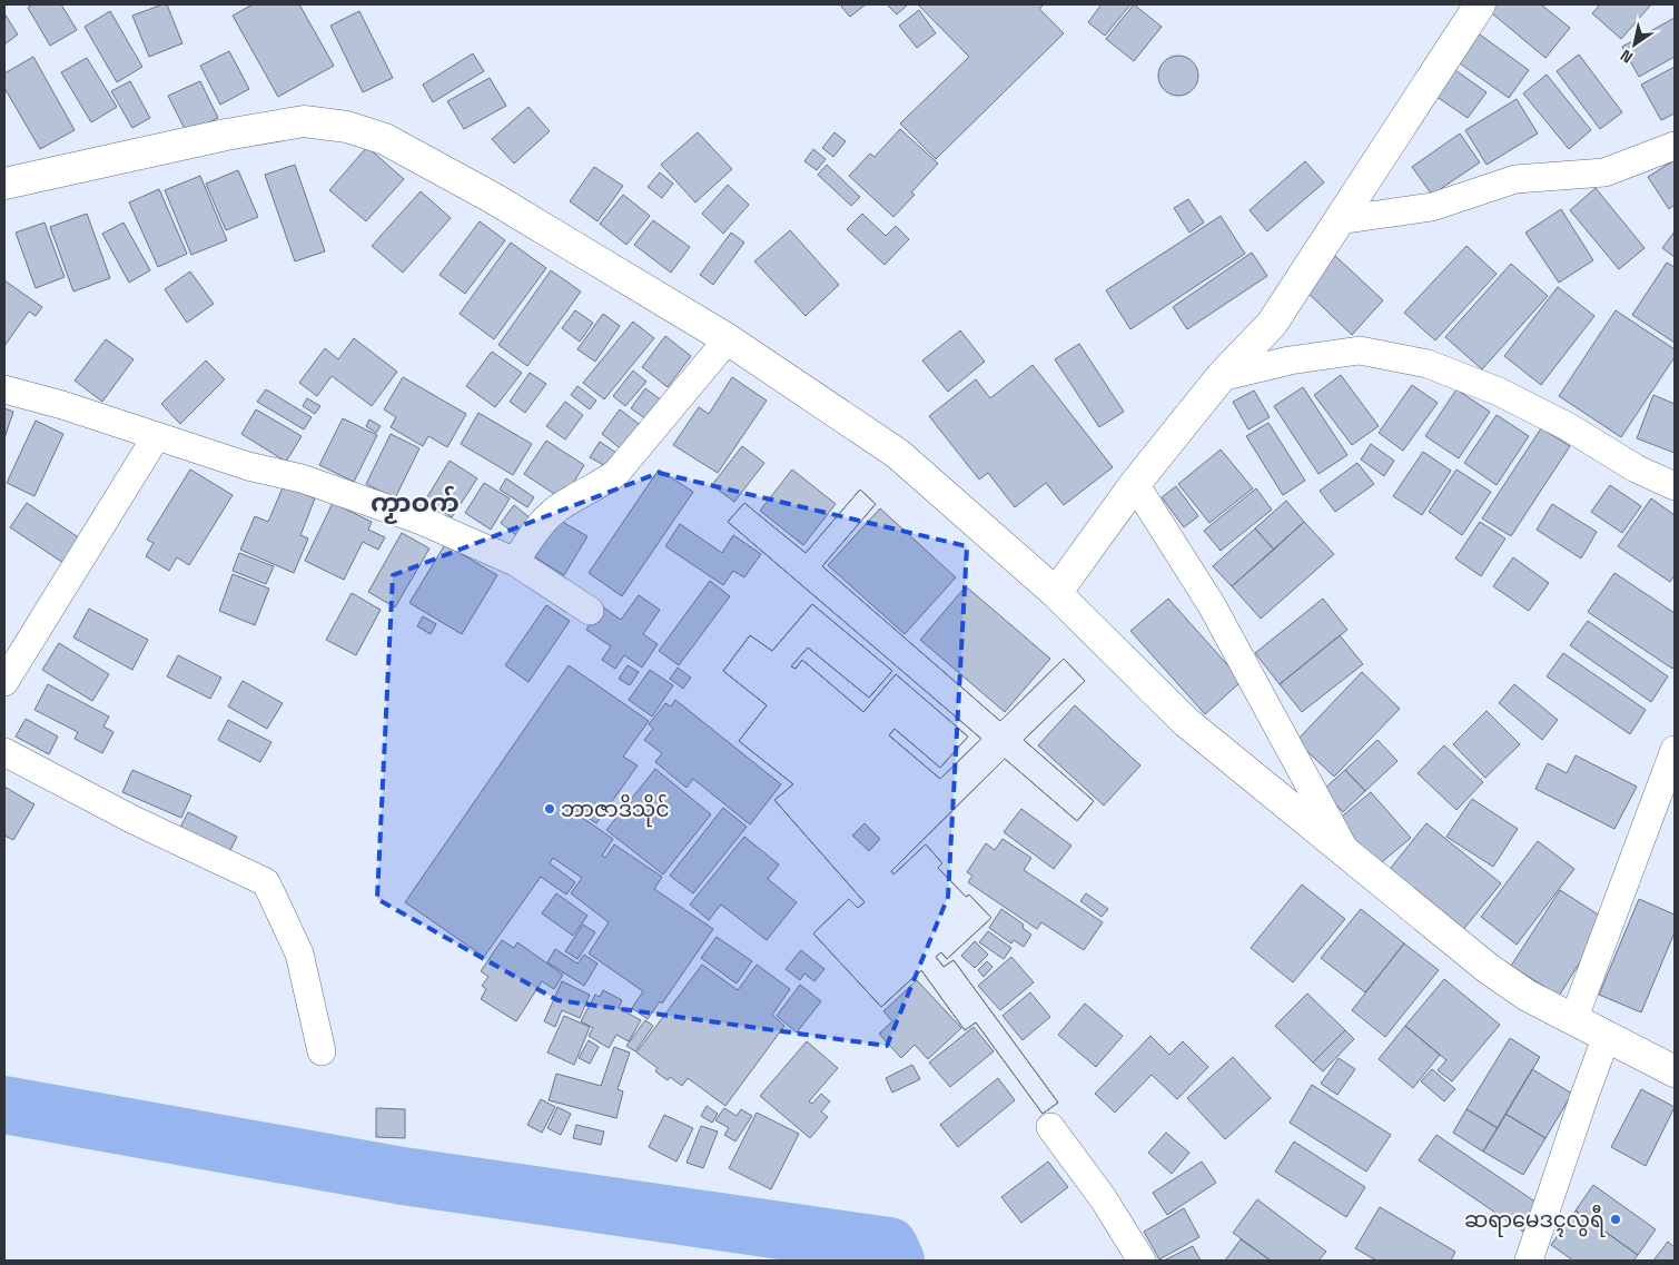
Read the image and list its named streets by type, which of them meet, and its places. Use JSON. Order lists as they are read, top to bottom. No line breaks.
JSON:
{"districts":["ကၟာဝက်"],"places":["ဘာဇာဒိသိုင်","ဆရာမေဒၚလွရီ"],"north":"bottom left"}
